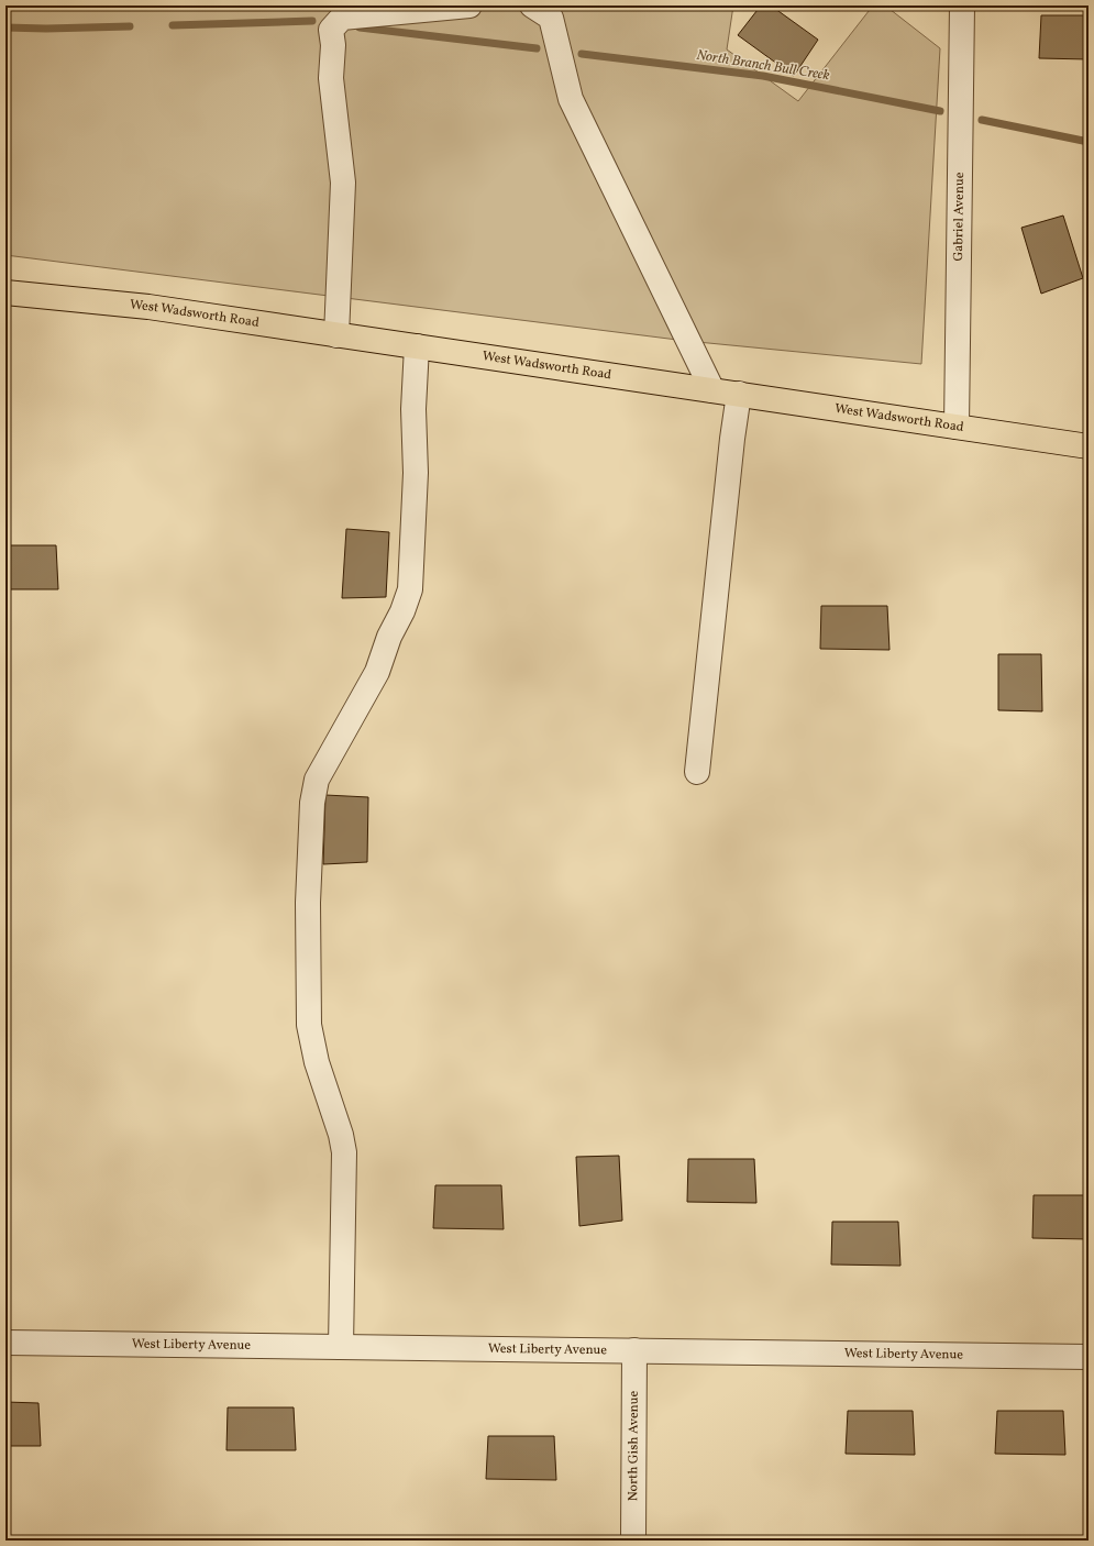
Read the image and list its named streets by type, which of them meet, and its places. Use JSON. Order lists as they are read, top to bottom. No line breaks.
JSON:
{"streets":{"main road":["West Wadsworth Road"],"street":["Gabriel Avenue","West Liberty Avenue","North Gish Avenue"]},"crossings":[["Gabriel Avenue","West Wadsworth Road"],["West Liberty Avenue","North Gish Avenue"]],"water":["North Branch Bull Creek"]}
